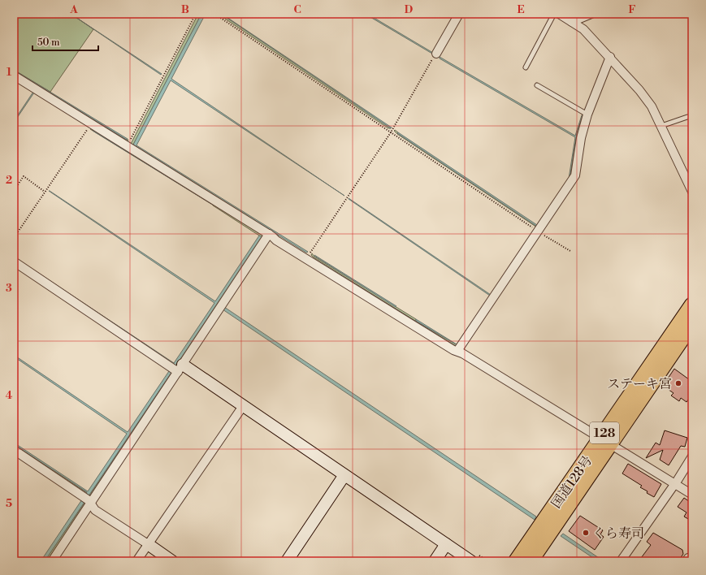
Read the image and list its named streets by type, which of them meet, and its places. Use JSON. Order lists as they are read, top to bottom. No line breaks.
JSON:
{"streets":{"highway":["128","国道128号"]},"places":["ステーキ宮","くら寿司"],"scale_bar":"50 m","grid":{"columns":["A","B","C","D","E","F"],"rows":["1","2","3","4","5"]}}
